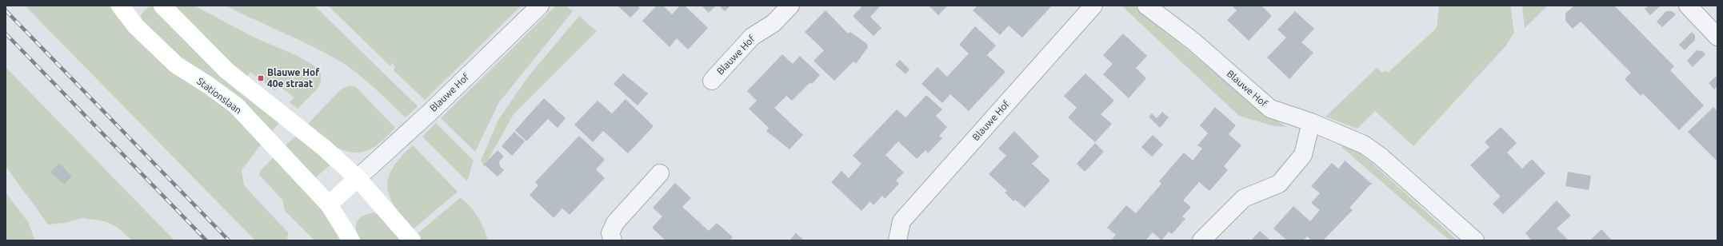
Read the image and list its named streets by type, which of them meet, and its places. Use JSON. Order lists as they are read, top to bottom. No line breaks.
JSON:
{"streets":{"street":["Blauwe Hof","Stationslaan"]},"places":{"transit":["Blauwe Hof 40e straat"]}}
